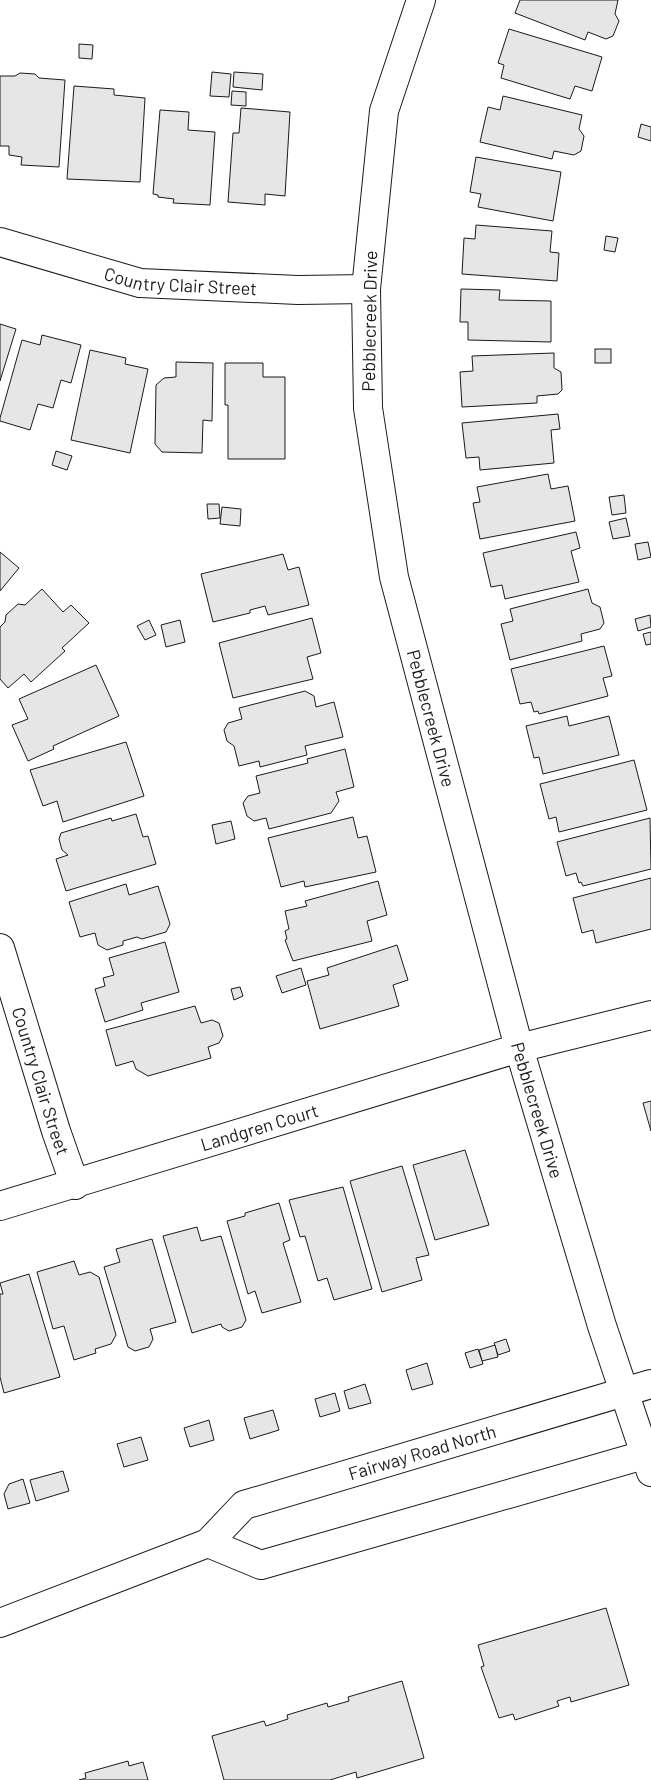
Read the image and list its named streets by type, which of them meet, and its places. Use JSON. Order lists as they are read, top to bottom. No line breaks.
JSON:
{"streets":{"street":["Country Clair Street","Pebblecreek Drive","Landgren Court","Fairway Road North"]},"crossings":[["Country Clair Street","Pebblecreek Drive"],["Country Clair Street","Landgren Court"],["Pebblecreek Drive","Landgren Court"],["Pebblecreek Drive","Fairway Road North"]]}
